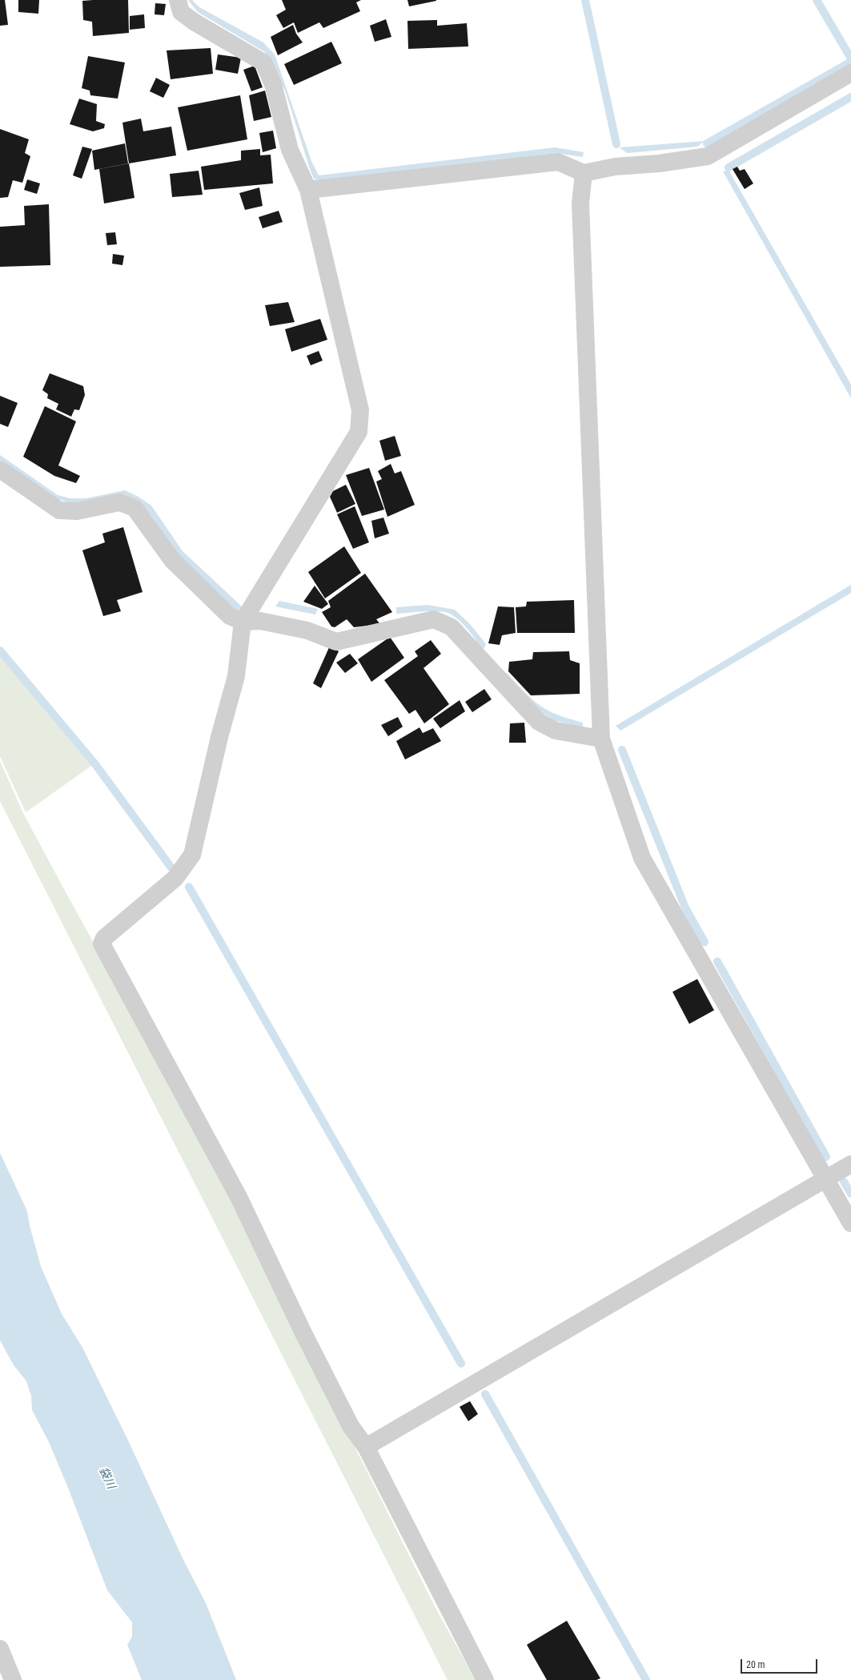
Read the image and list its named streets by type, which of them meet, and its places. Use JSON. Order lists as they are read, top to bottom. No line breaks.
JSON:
{"water":["袋川"],"scale_bar":"20 m"}
